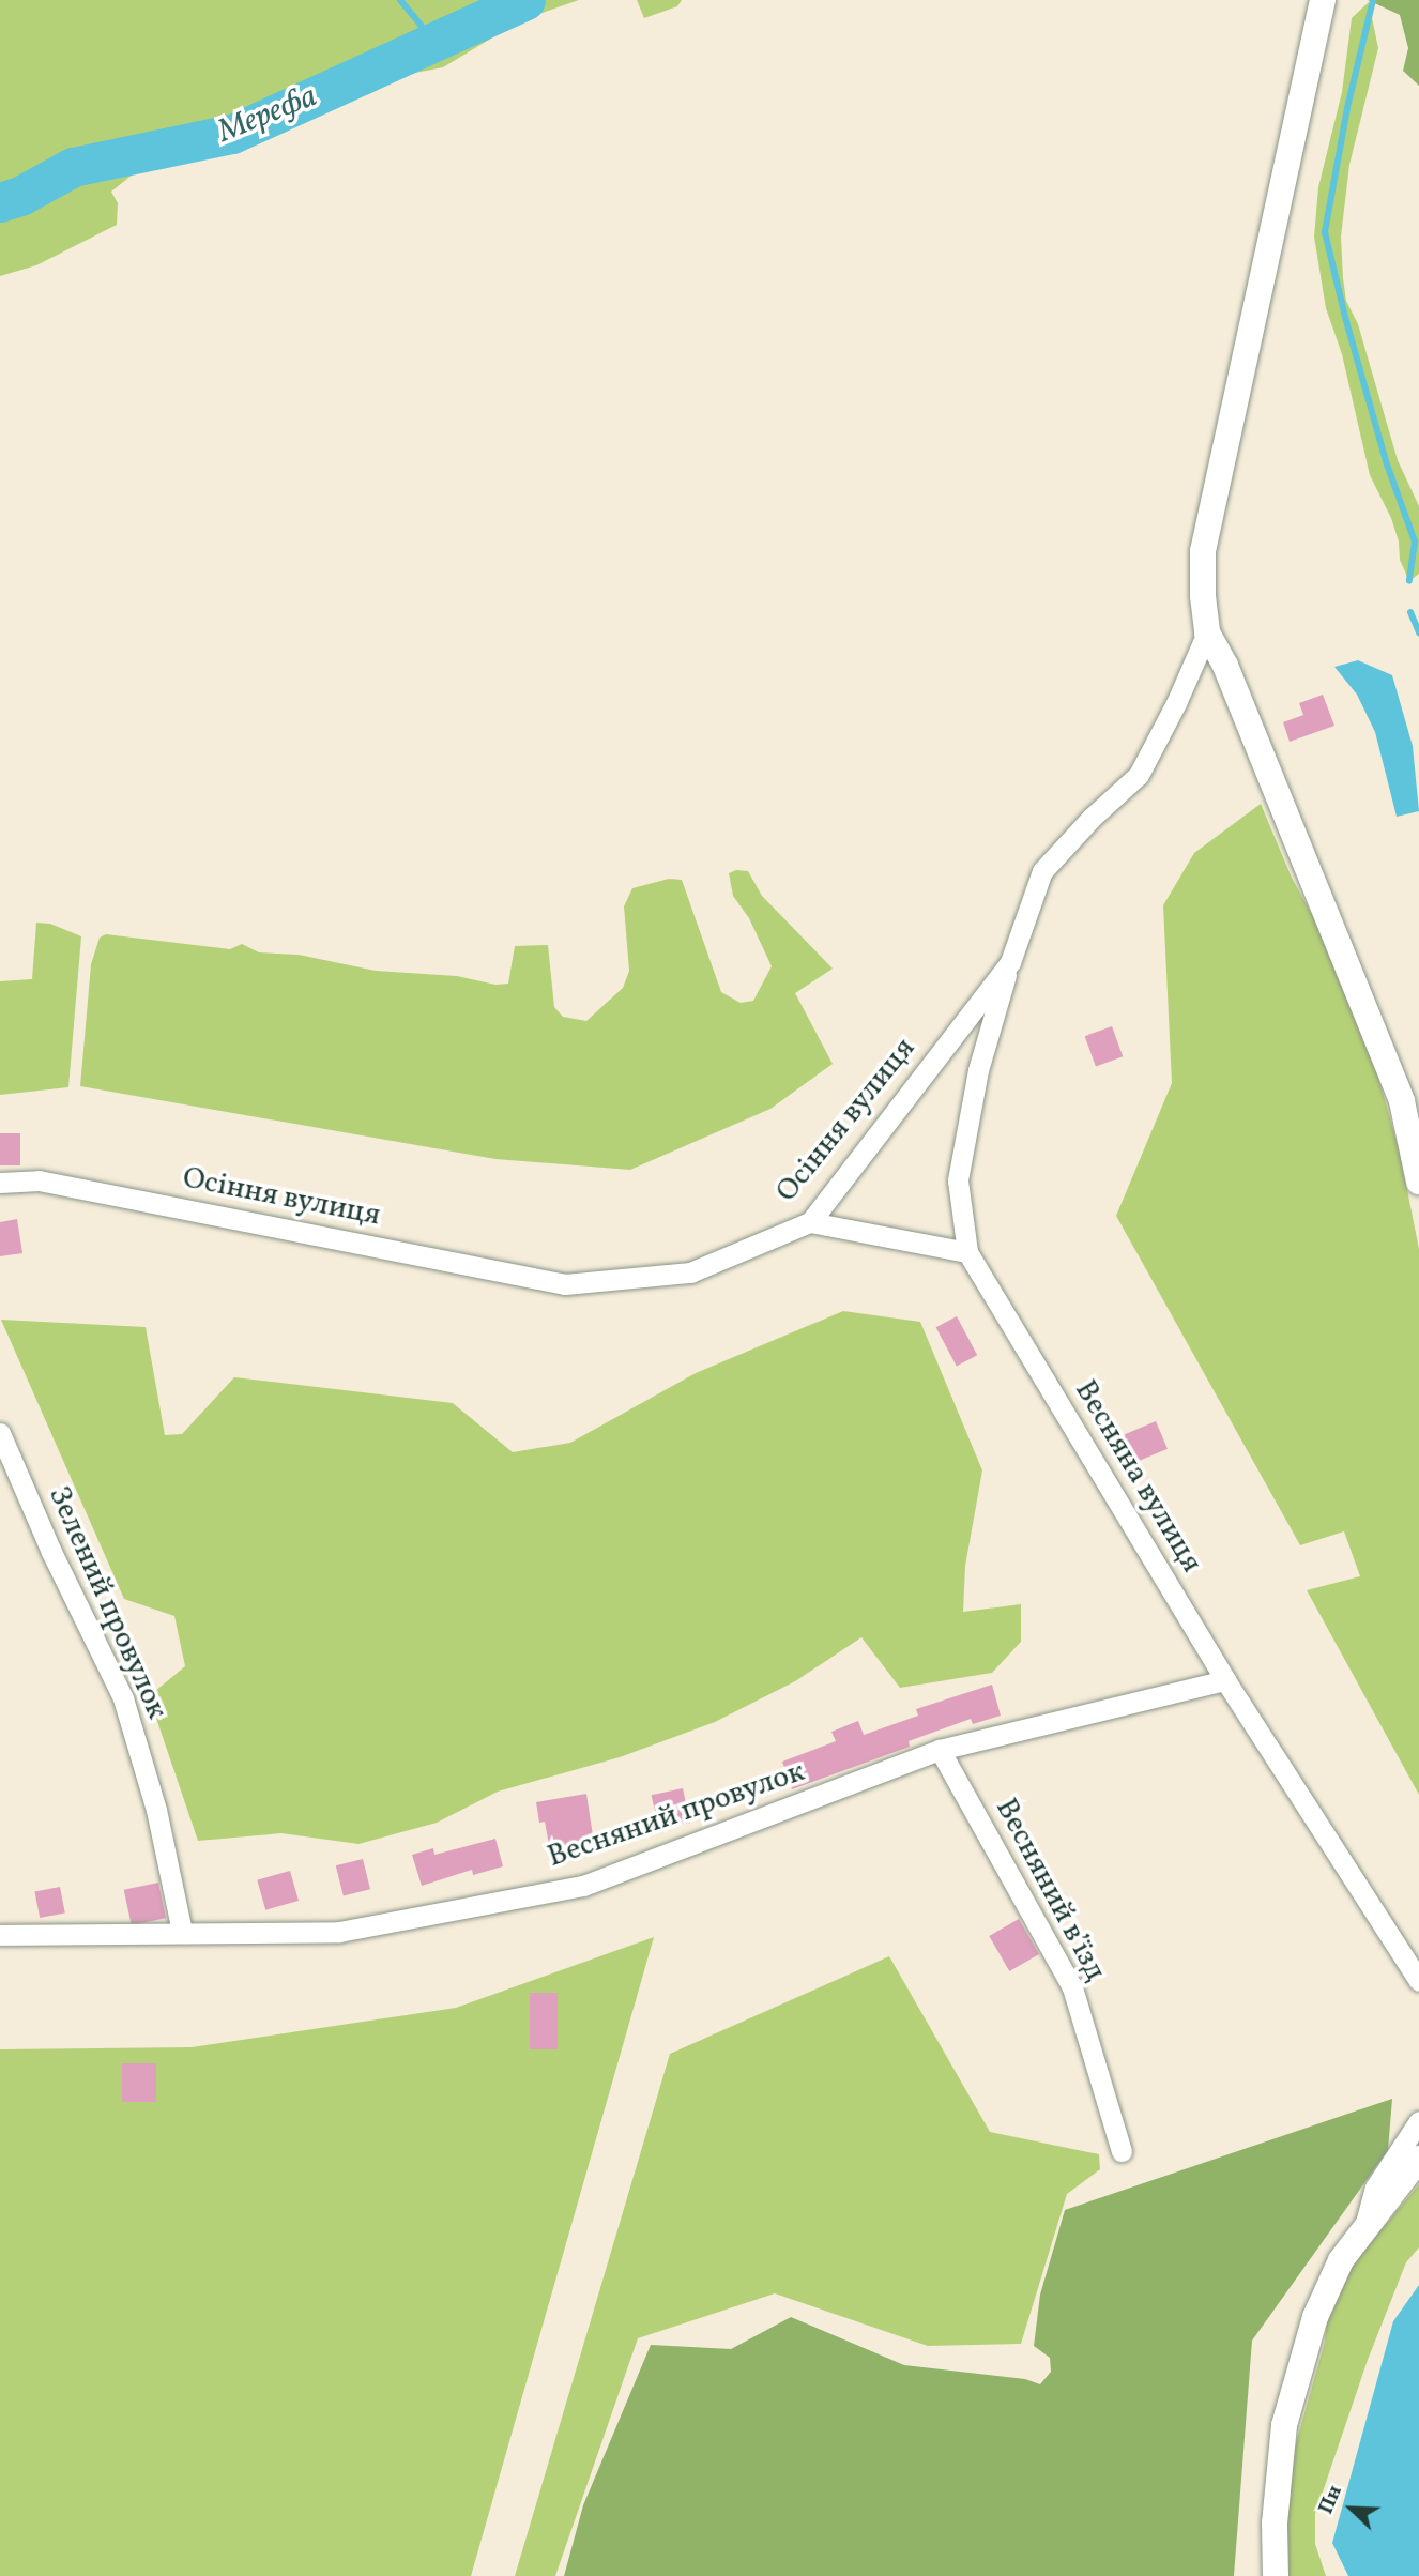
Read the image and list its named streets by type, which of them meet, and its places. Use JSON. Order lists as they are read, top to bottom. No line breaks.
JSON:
{"streets":{"street":["Осіння вулиця","Весняна вулиця","Зелений провулок","Весняний провулок","Весняний в’їзд"]},"crossings":[["Осіння вулиця","Весняна вулиця"],["Весняна вулиця","Весняний провулок"],["Зелений провулок","Весняний провулок"],["Весняний провулок","Весняний в’їзд"]],"water":["Мерефа"],"north":"top left"}
